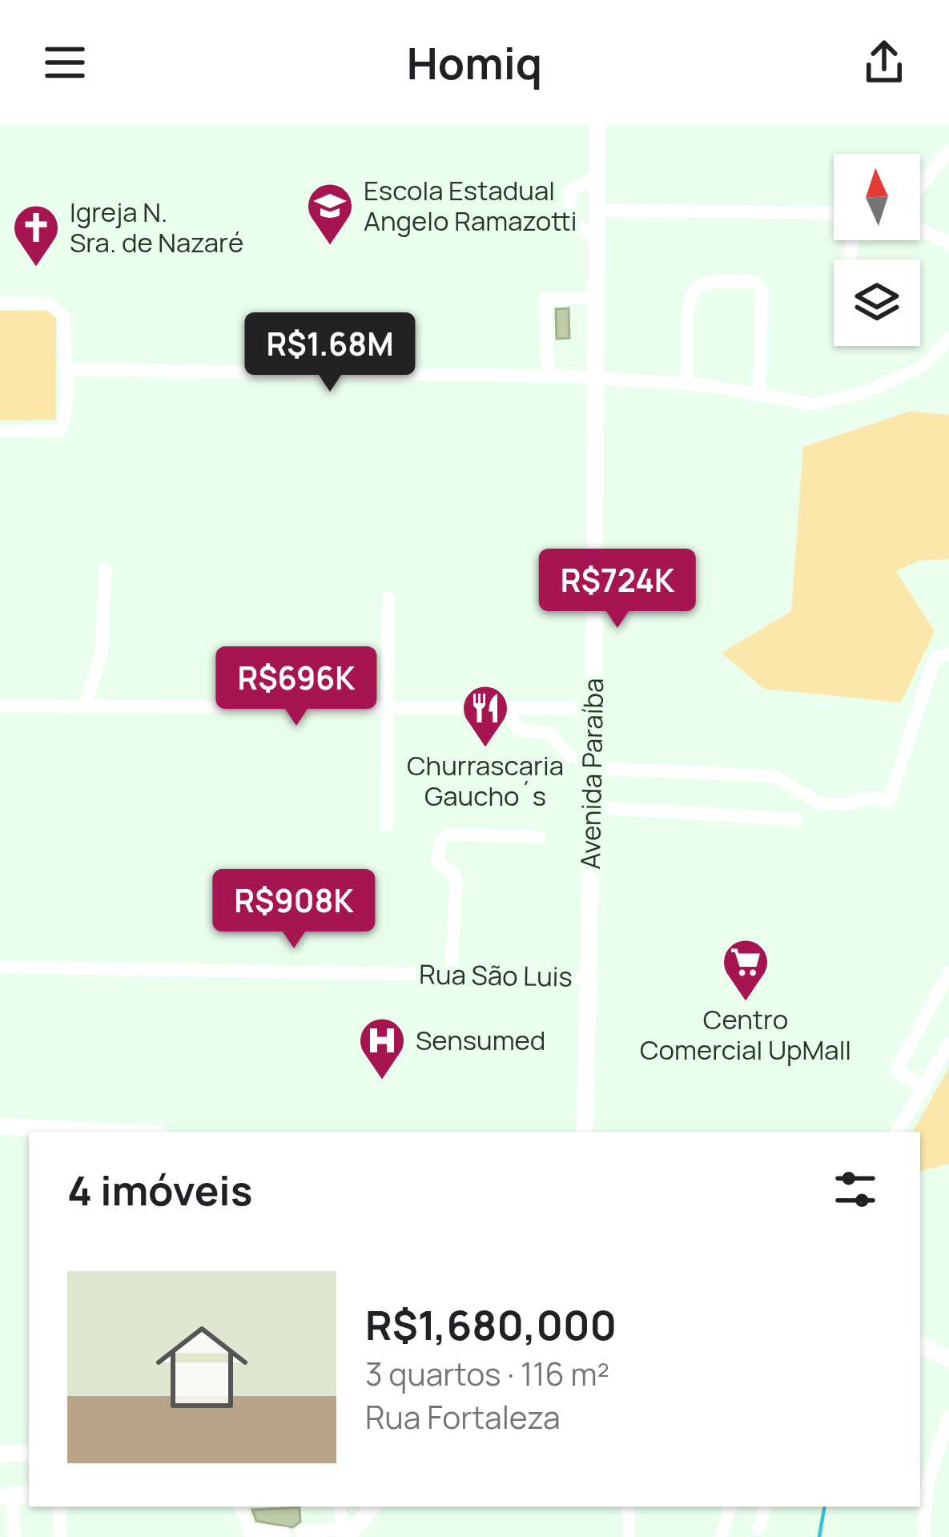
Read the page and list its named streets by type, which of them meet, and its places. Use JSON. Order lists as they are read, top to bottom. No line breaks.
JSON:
{"streets":{"main road":["Avenida Paraíba"],"street":["Rua São Luis"]},"crossings":[["Avenida Paraíba","Rua São Luis"]],"places":{"school or university":["Escola Estadual Angelo Ramazotti"],"church":["Igreja N. Sra. de Nazaré"],"restaurant":["Churrascaria Gaucho´s"],"supermarket":["Centro Comercial UpMall"],"hospital":["Sensumed"]},"north":"top","page":{"header":"Homiq","price":["R$1.68M","R$724K","R$696K","R$908K"],"heading":"4 imóveis","list":[{"name":"R$1,680,000","note":"3 quartos · 116 m² · Rua Fortaleza"}]}}
